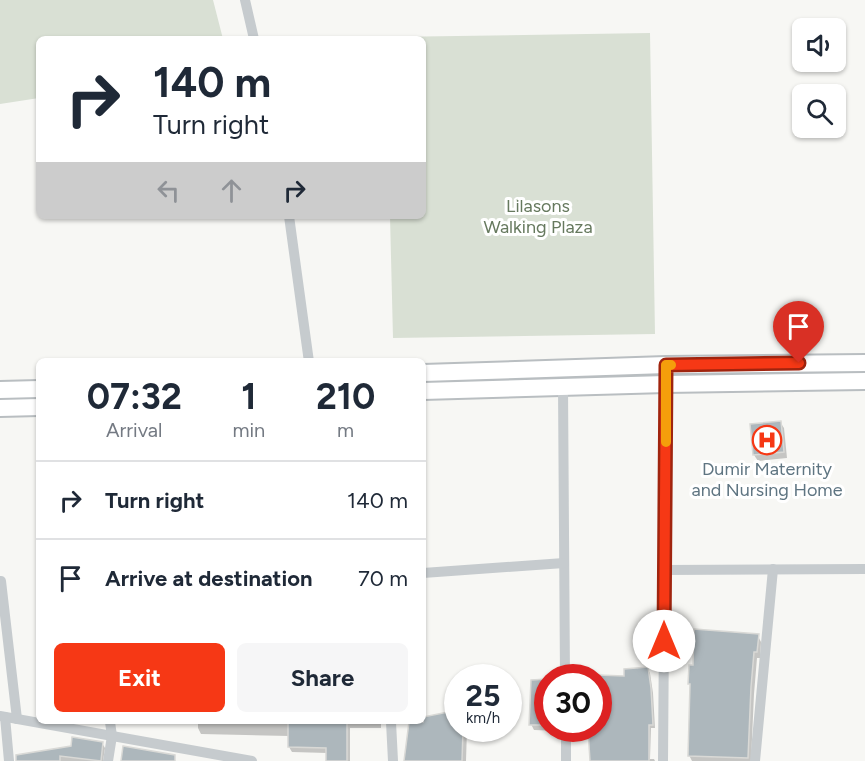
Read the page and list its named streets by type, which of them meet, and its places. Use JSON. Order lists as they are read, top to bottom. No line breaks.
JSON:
{"parks":["Lilasons Walking Plaza"],"places":{"hospital":["Dumir Maternity and Nursing Home"]},"page":{"turn":["140 m","Turn right"],"eta":["07:32","Arrival","1","min","210","m"],"list":[{"name":"Turn right","value":"140 m"},{"name":"Arrive at destination","value":"70 m"}],"buttons":["Exit","Share"],"speed":"25 km/h","limit":"30"}}
